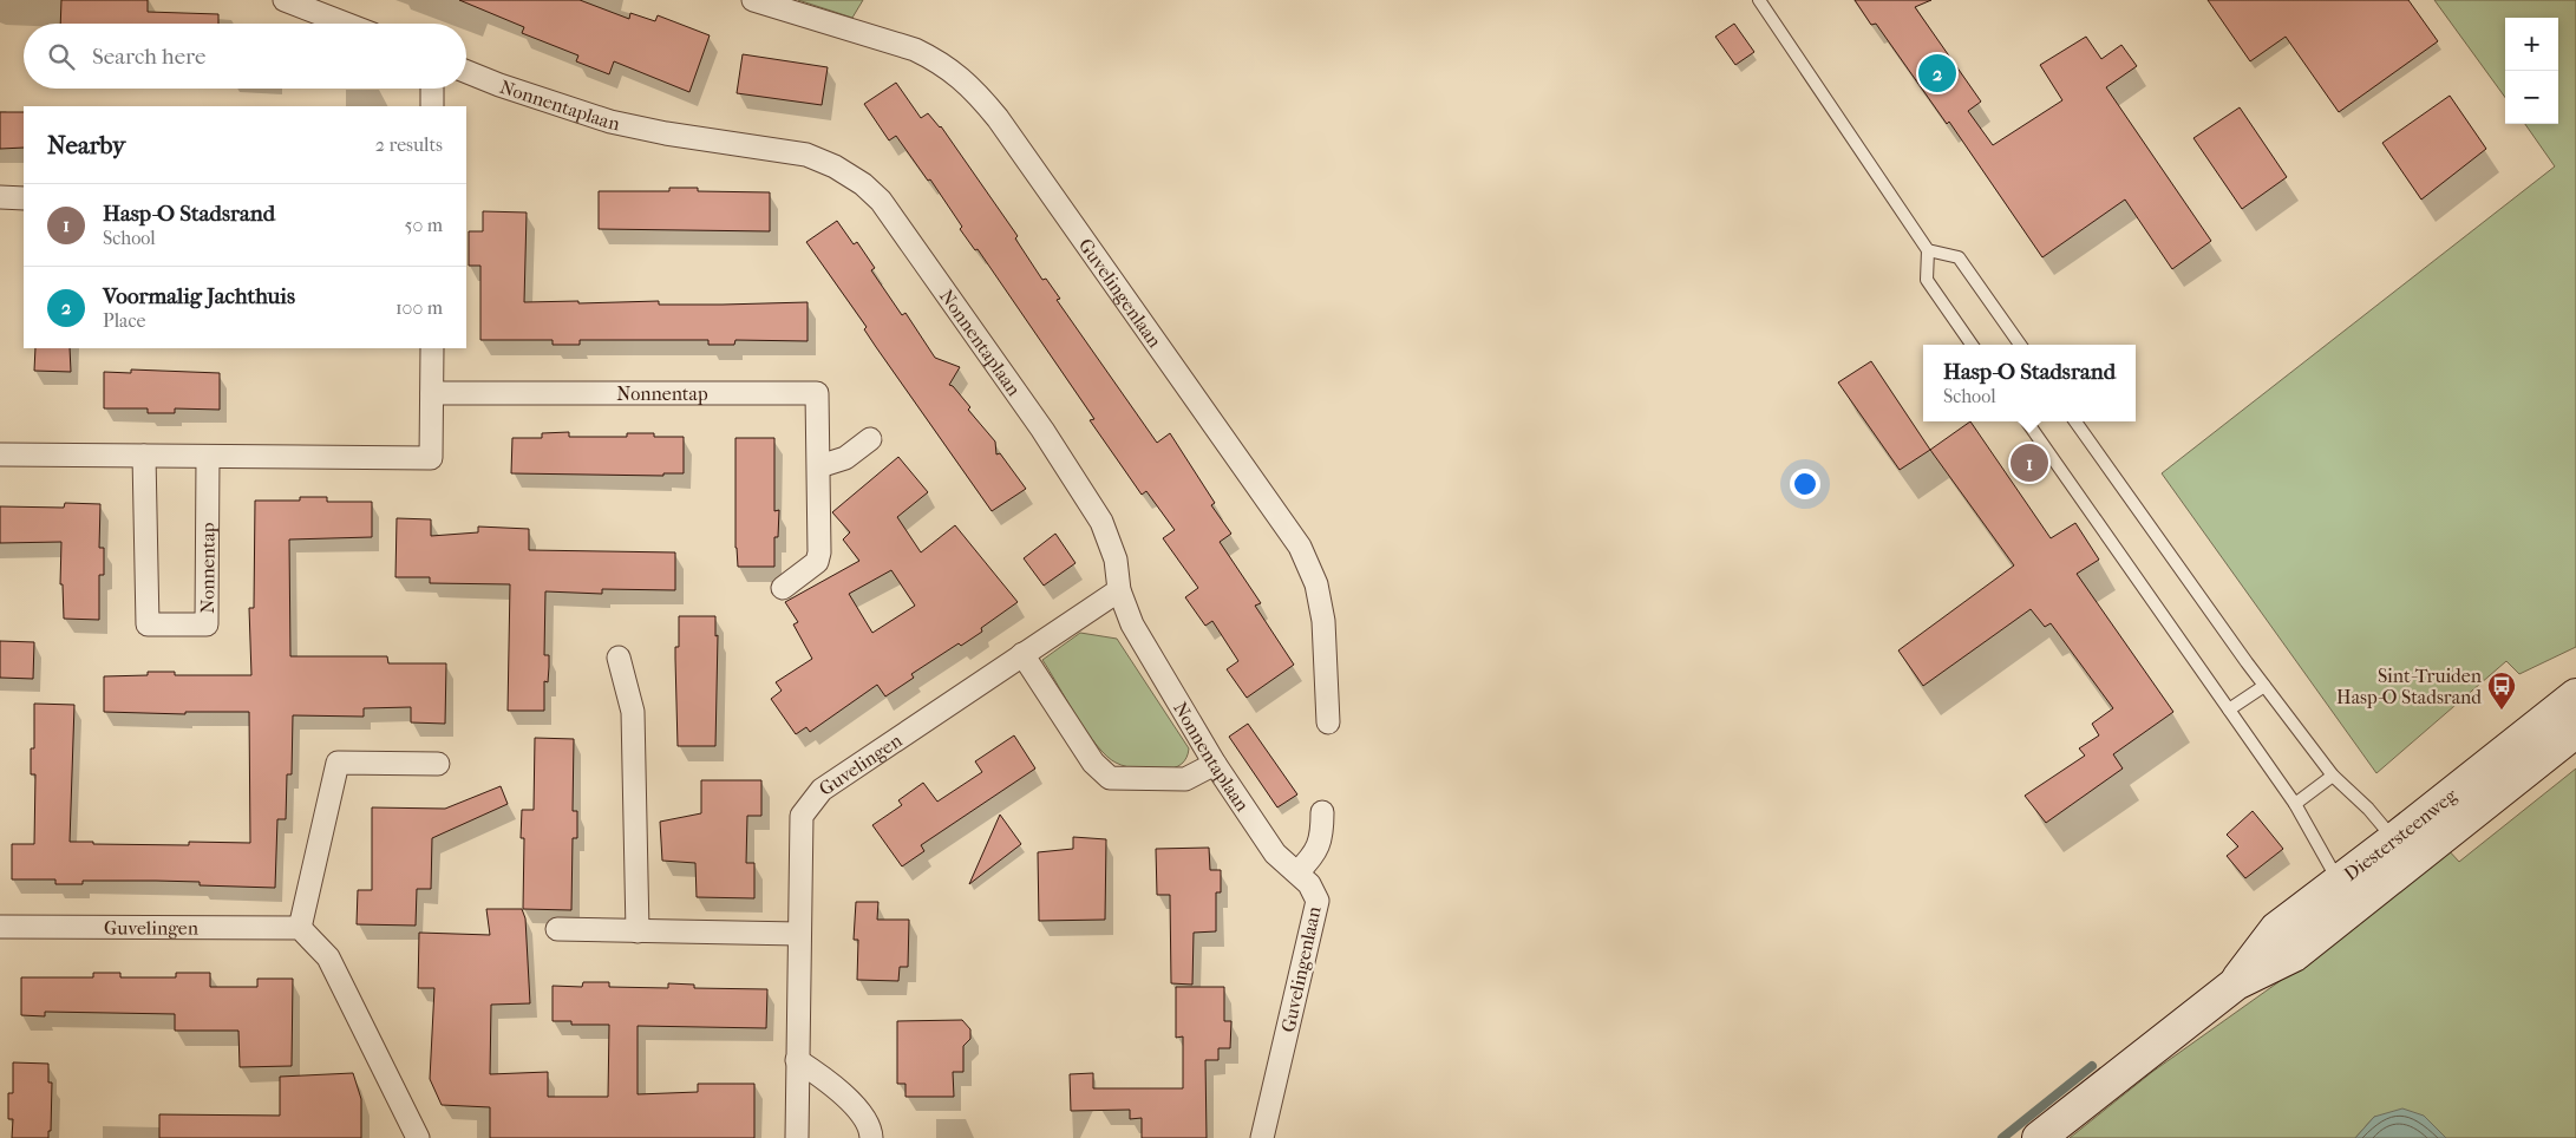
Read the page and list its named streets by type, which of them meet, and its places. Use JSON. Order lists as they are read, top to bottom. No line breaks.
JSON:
{"streets":{"main road":["Diestersteenweg"],"street":["Nonnentaplaan","Guvelingenlaan","Nonnentap","Guvelingen"]},"crossings":[["Nonnentaplaan","Guvelingenlaan"],["Nonnentaplaan","Guvelingen"]],"places":{"bus stop":["Sint-Truiden Hasp-O Stadsrand"]},"page":{"map_buttons":["+","−"],"search":"Search here","pins":["2","1"],"heading":["Nearby","2 results"],"list":[{"mark":"1","name":"Hasp-O Stadsrand","note":"School","value":"50 m"},{"mark":"2","name":"Voormalig Jachthuis","note":"Place","value":"100 m"}],"popup":["Hasp-O Stadsrand","School"]}}
